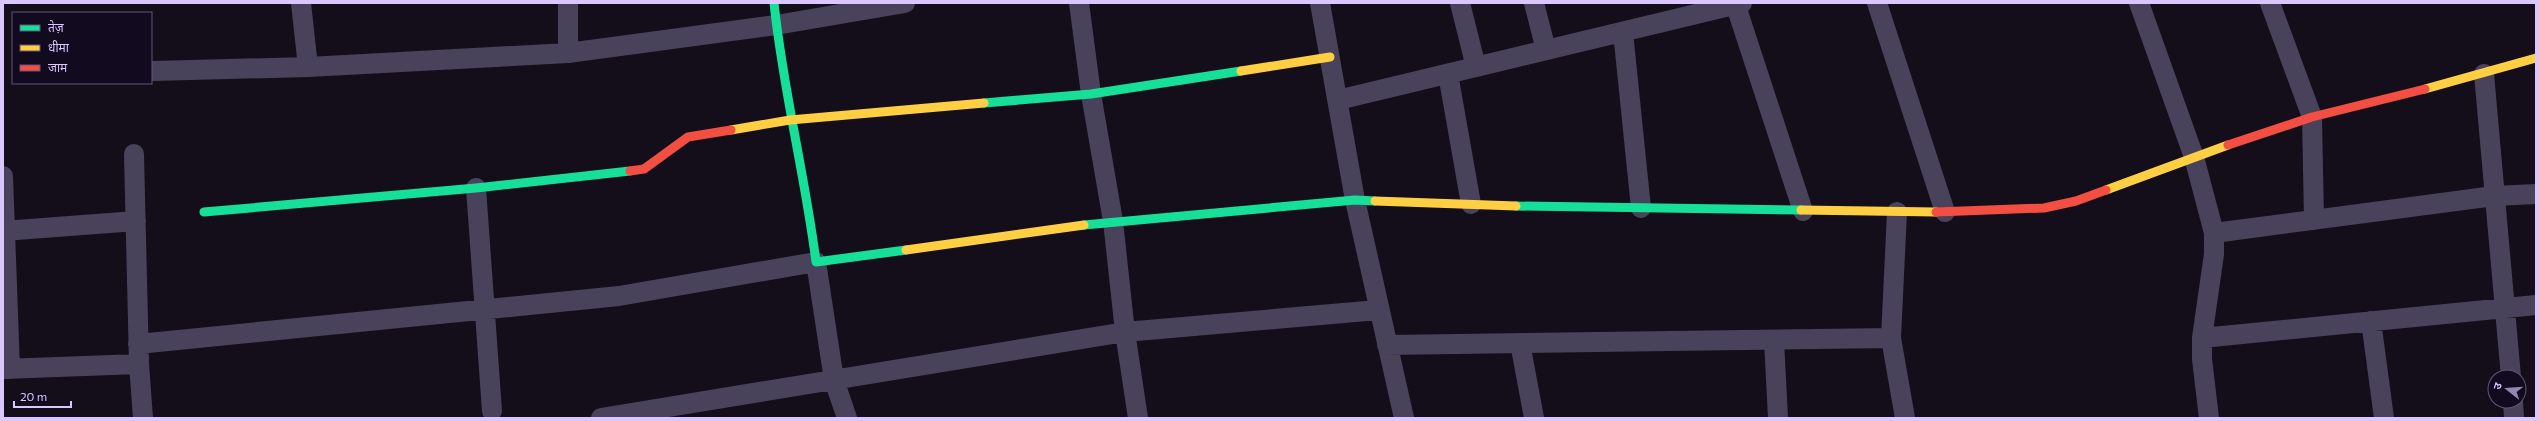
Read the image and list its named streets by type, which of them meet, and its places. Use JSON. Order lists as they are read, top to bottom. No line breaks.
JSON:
{"legend":["तेज़","धीमा","जाम"],"scale_bar":"20 m","north":"left"}
